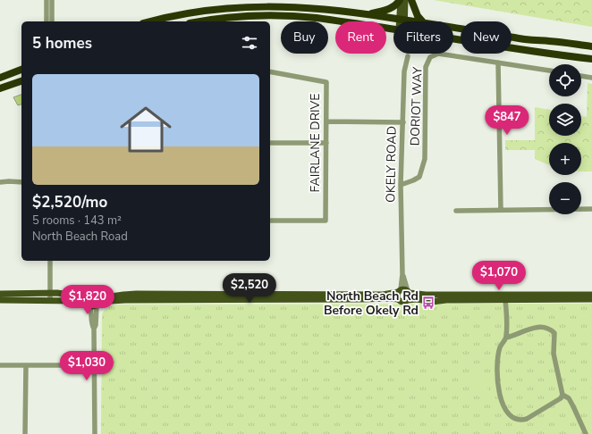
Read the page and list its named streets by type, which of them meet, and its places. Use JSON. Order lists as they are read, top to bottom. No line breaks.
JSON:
{"streets":{"street":["DORIOT WAY","FAIRLANE DRIVE","OKELY ROAD"]},"crossings":[["DORIOT WAY","OKELY ROAD"]],"places":{"bus stop":["North Beach Rd Before Okely Rd"]},"page":{"chip":["Buy","Rent","Filters","New"],"heading":"5 homes","map_buttons":["+","−"],"list":[{"name":"$2,520/mo","note":"5 rooms · 143 m² · North Beach Road"}],"price":["$847","$1,070","$2,520","$1,820","$1,030"]}}
